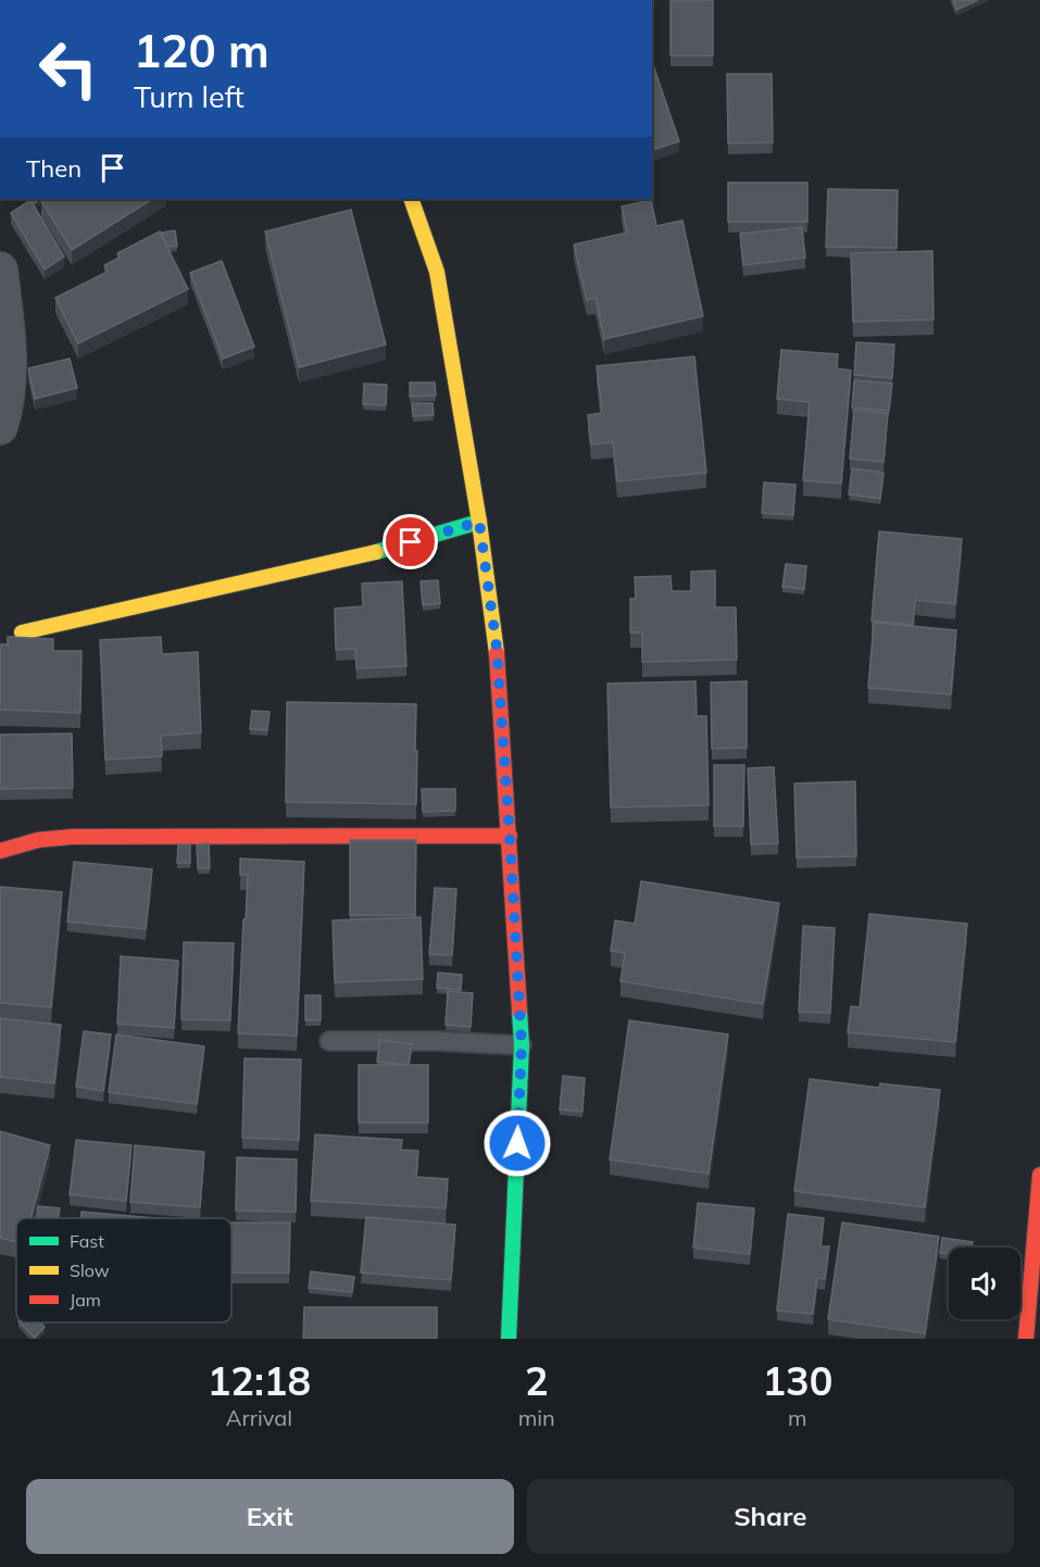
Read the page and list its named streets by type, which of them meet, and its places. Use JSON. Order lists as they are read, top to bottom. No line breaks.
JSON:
{"legend":["Fast","Slow","Jam"],"page":{"turn":["120 m","Turn left"],"then":"Then","eta":["12:18","Arrival","2","min","130","m"],"buttons":["Exit","Share"]}}
